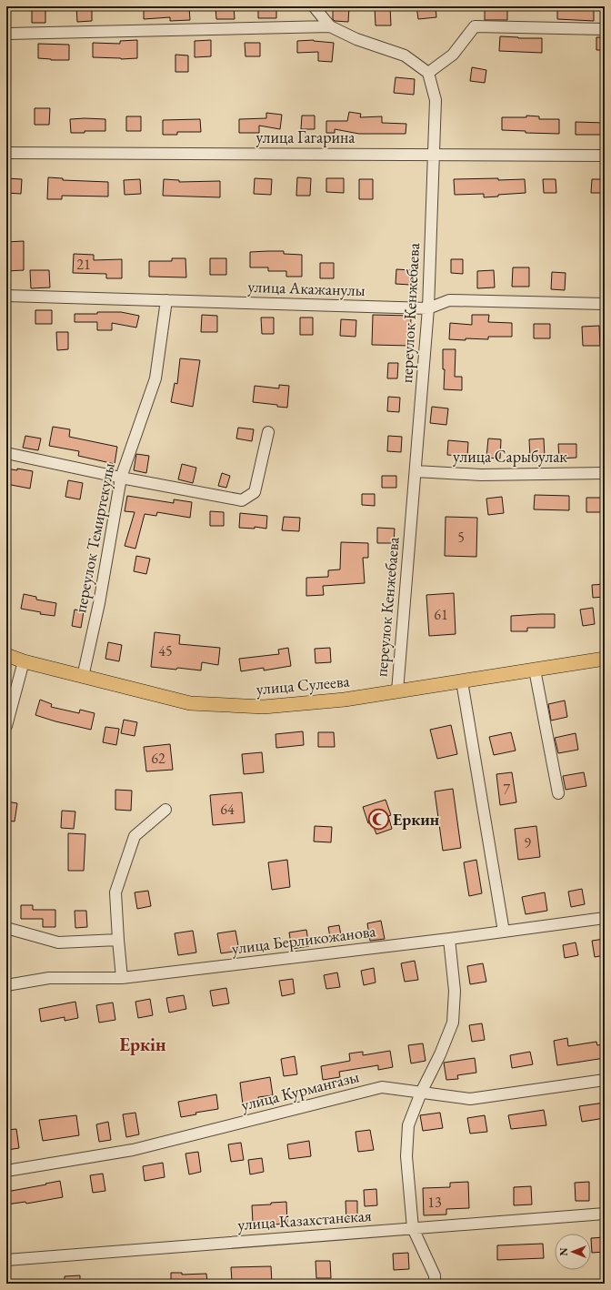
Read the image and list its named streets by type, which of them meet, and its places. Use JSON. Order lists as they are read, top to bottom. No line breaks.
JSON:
{"streets":{"main road":["улица Сулеева"],"street":["улица Гагарина","улица Акажанулы","переулок Кенжебаева","улица Сарыбулак","переулок Темиртекулы","улица Берликожанова","улица Курмангазы","улица Казахстанская"]},"crossings":[["улица Гагарина","переулок Кенжебаева"],["улица Акажанулы","переулок Кенжебаева"],["улица Акажанулы","переулок Темиртекулы"],["переулок Кенжебаева","улица Сарыбулак"],["переулок Кенжебаева","улица Сулеева"],["переулок Темиртекулы","улица Сулеева"]],"districts":["Еркін"],"places":{"mosque":["Еркин"]},"house_numbers":["21","5","61","45","62","7","64","9","13"],"north":"left"}
